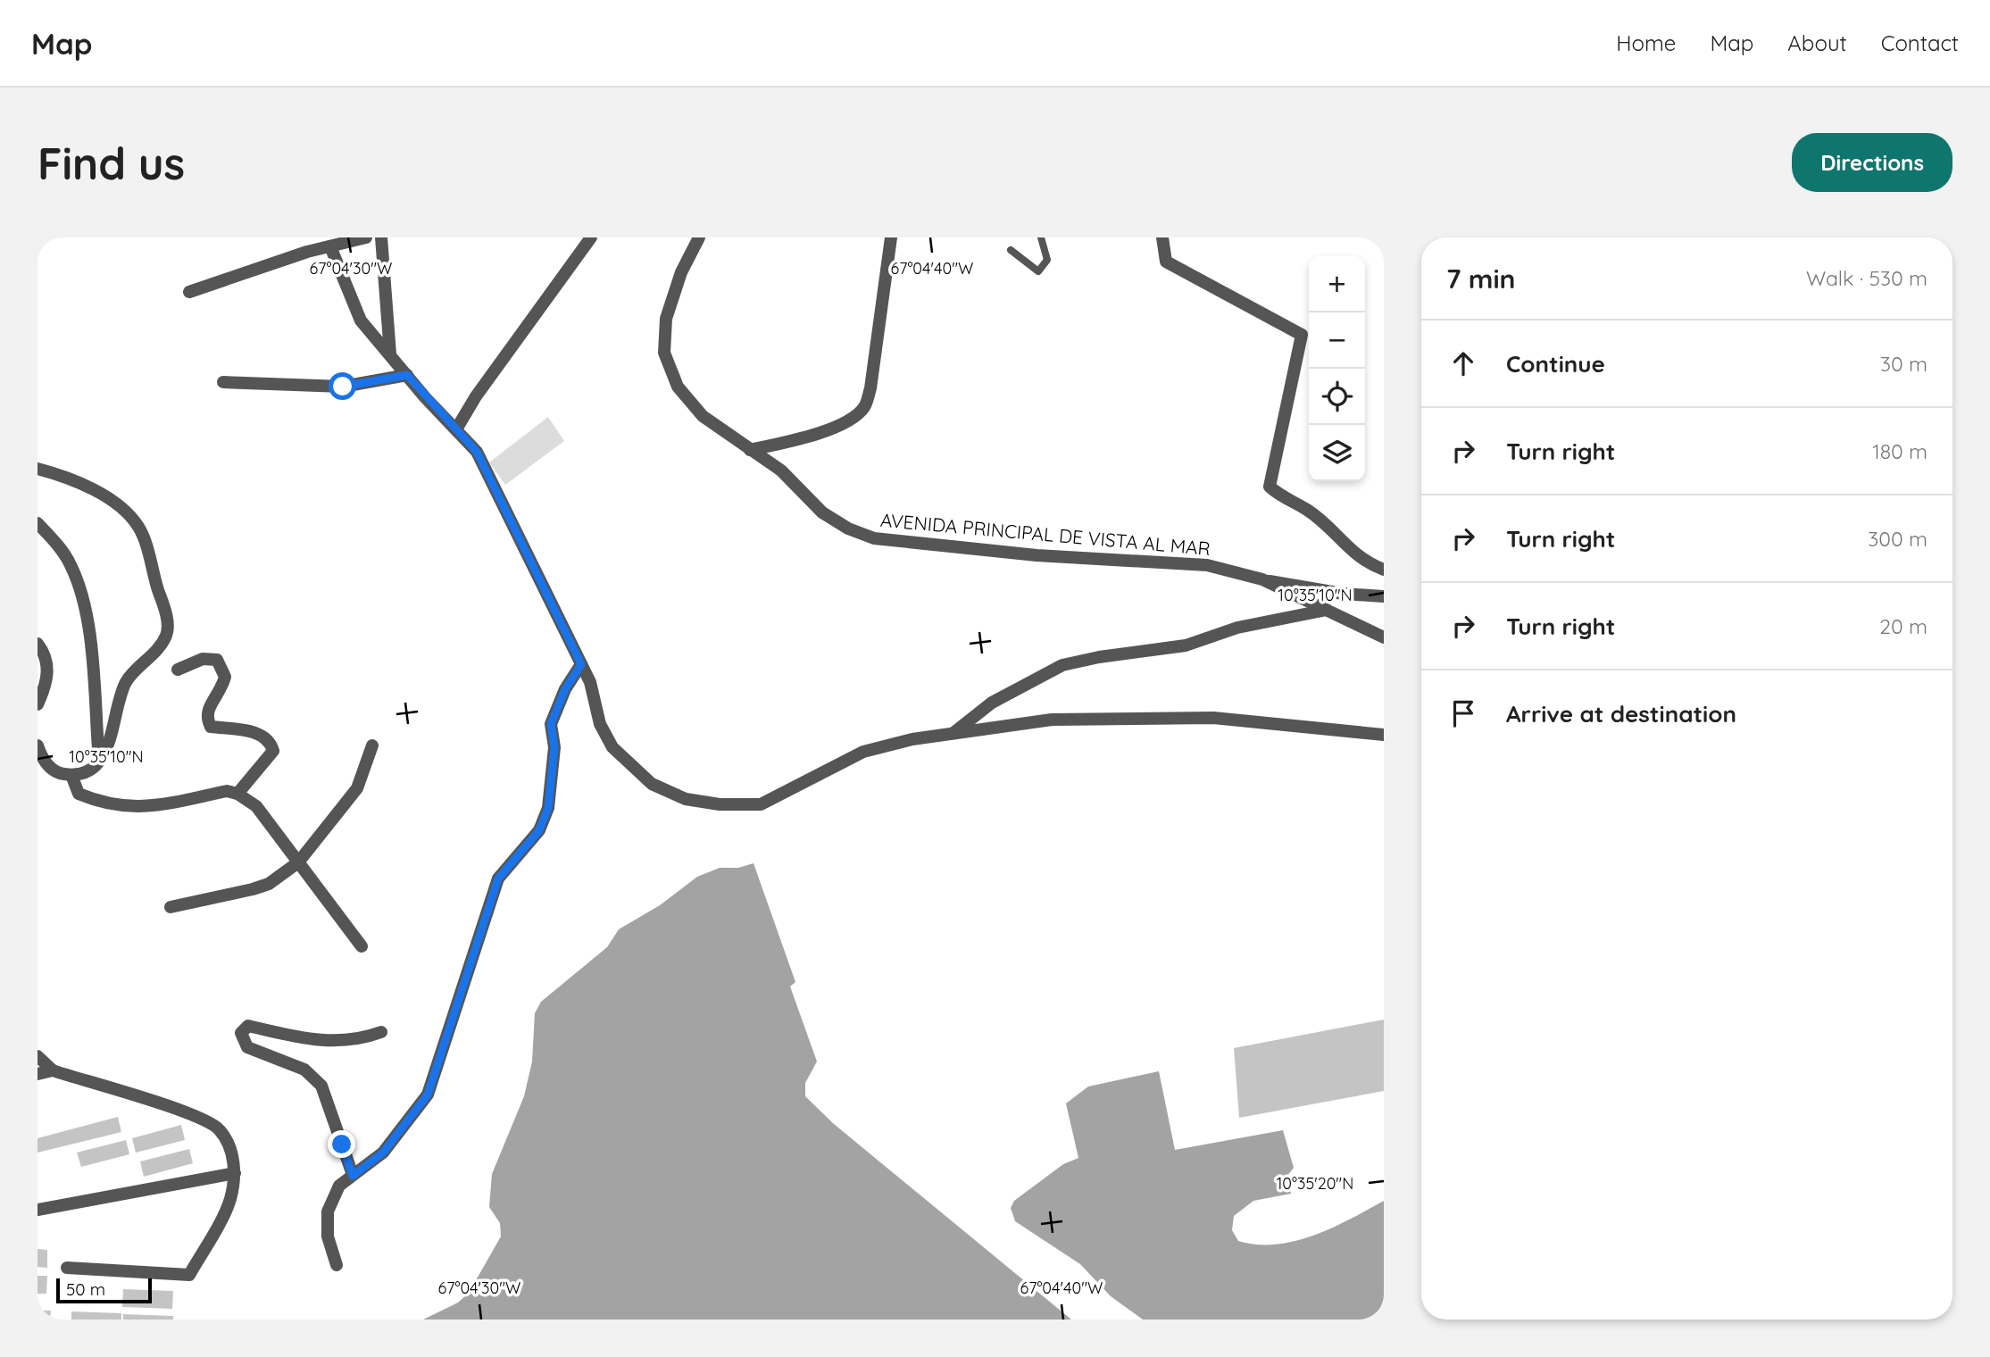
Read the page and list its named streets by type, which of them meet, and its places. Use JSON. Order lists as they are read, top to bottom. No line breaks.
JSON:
{"streets":{"street":["AVENIDA PRINCIPAL DE VISTA AL MAR"]},"scale_bar":"50 m","page":{"header":"Map","nav":["Home","Map","About","Contact"],"buttons":"Directions","title":"Find us","heading":["7 min","Walk · 530 m"],"map_buttons":["+","−"],"list":[["Continue","30 m"],["Turn right","180 m"],["Turn right","300 m"],["Turn right","20 m"],"Arrive at destination"],"scale":"50 m"},"coordinates":["67°04'30\"W","67°04'40\"W","10°35'10\"N","10°35'20\"N"]}
